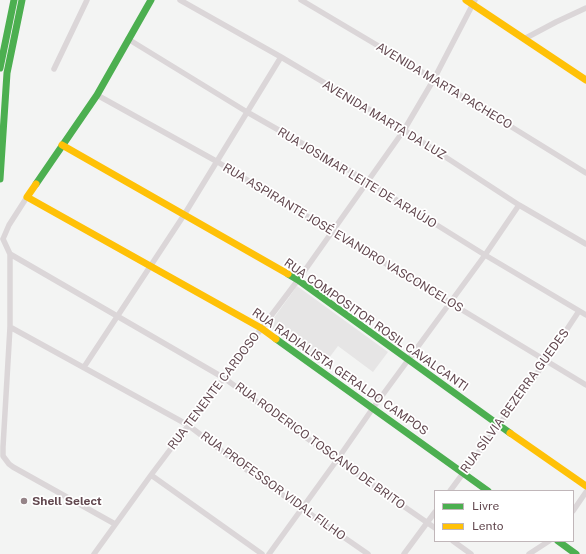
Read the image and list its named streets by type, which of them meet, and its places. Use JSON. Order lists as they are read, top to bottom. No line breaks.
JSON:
{"streets":{"main road":["RUA COMPOSITOR ROSIL CAVALCANTI","RUA RADIALISTA GERALDO CAMPOS"],"street":["AVENIDA MARTA PACHECO","AVENIDA MARTA DA LUZ","RUA JOSIMAR LEITE DE ARAÚJO","RUA ASPIRANTE JOSÉ EVANDRO VASCONCELOS","RUA TENENTE CARDOSO","RUA SÍLVIA BEZERRA GUEDES","RUA RODERICO TOSCANO DE BRITO","RUA PROFESSOR VIDAL FILHO"]},"crossings":[["AVENIDA MARTA PACHECO","RUA TENENTE CARDOSO"],["AVENIDA MARTA DA LUZ","RUA TENENTE CARDOSO"],["RUA JOSIMAR LEITE DE ARAÚJO","RUA TENENTE CARDOSO"],["RUA JOSIMAR LEITE DE ARAÚJO","RUA SÍLVIA BEZERRA GUEDES"],["RUA ASPIRANTE JOSÉ EVANDRO VASCONCELOS","RUA TENENTE CARDOSO"],["RUA ASPIRANTE JOSÉ EVANDRO VASCONCELOS","RUA SÍLVIA BEZERRA GUEDES"],["RUA COMPOSITOR ROSIL CAVALCANTI","RUA TENENTE CARDOSO"],["RUA COMPOSITOR ROSIL CAVALCANTI","RUA SÍLVIA BEZERRA GUEDES"],["RUA RADIALISTA GERALDO CAMPOS","RUA TENENTE CARDOSO"],["RUA RADIALISTA GERALDO CAMPOS","RUA SÍLVIA BEZERRA GUEDES"],["RUA TENENTE CARDOSO","RUA RODERICO TOSCANO DE BRITO"],["RUA TENENTE CARDOSO","RUA PROFESSOR VIDAL FILHO"]],"places":["Shell Select"],"legend":["Livre","Lento"]}
